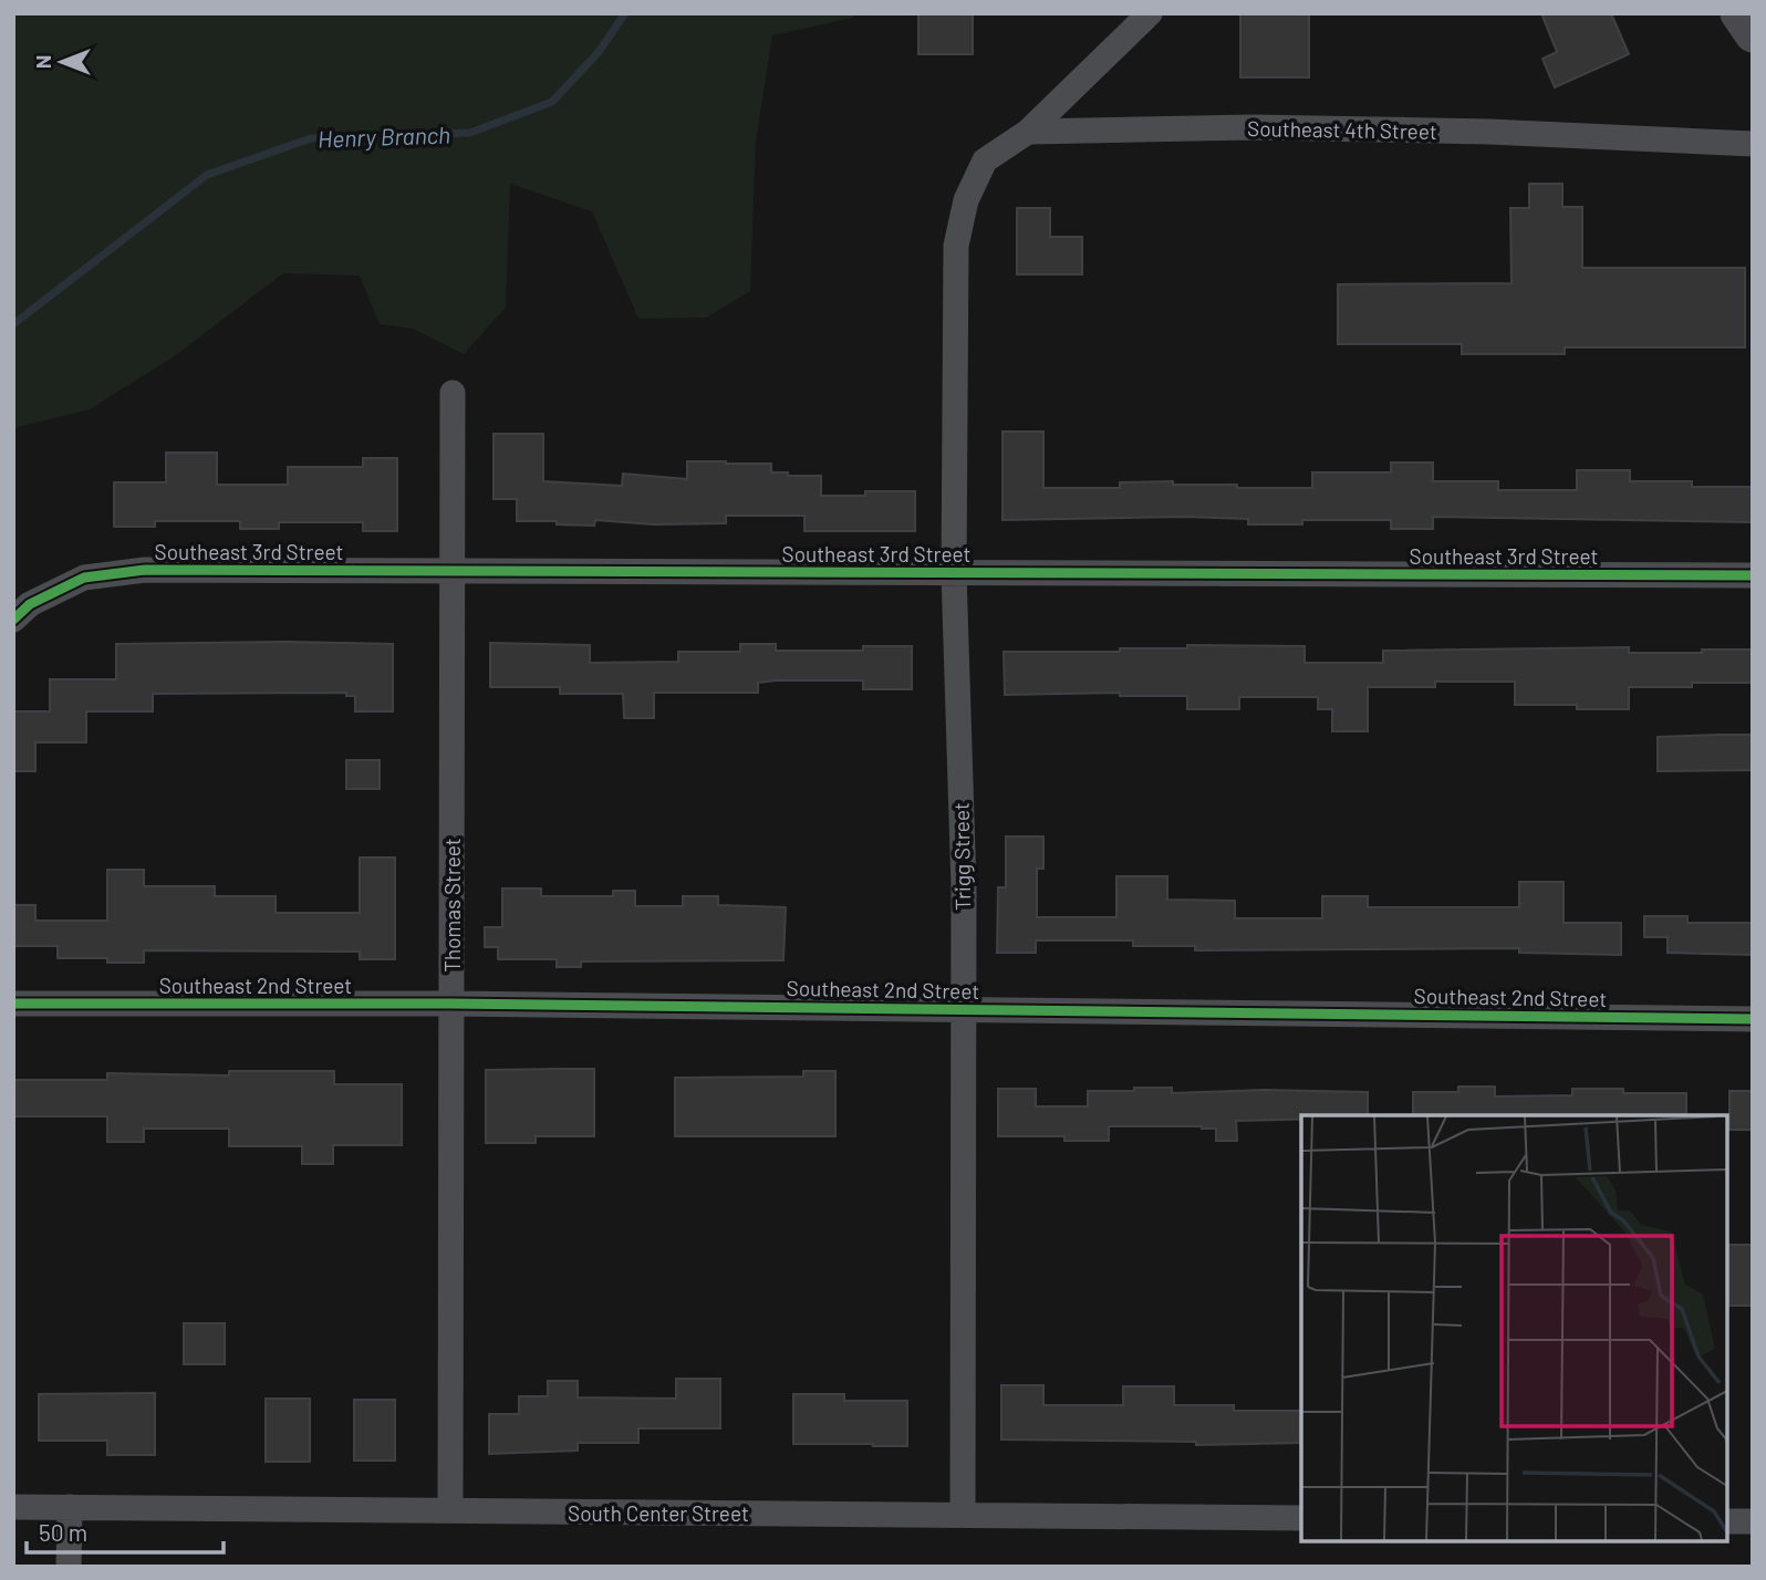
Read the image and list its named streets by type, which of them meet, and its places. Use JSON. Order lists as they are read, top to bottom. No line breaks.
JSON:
{"streets":{"street":["Southeast 4th Street","Southeast 3rd Street","Trigg Street","Thomas Street","Southeast 2nd Street","South Center Street"]},"crossings":[["Southeast 4th Street","Trigg Street"],["Southeast 3rd Street","Trigg Street"],["Southeast 3rd Street","Thomas Street"],["Trigg Street","Southeast 2nd Street"],["Trigg Street","South Center Street"],["Thomas Street","Southeast 2nd Street"],["Thomas Street","South Center Street"]],"water":["Henry Branch"],"scale_bar":"50 m","north":"left"}
